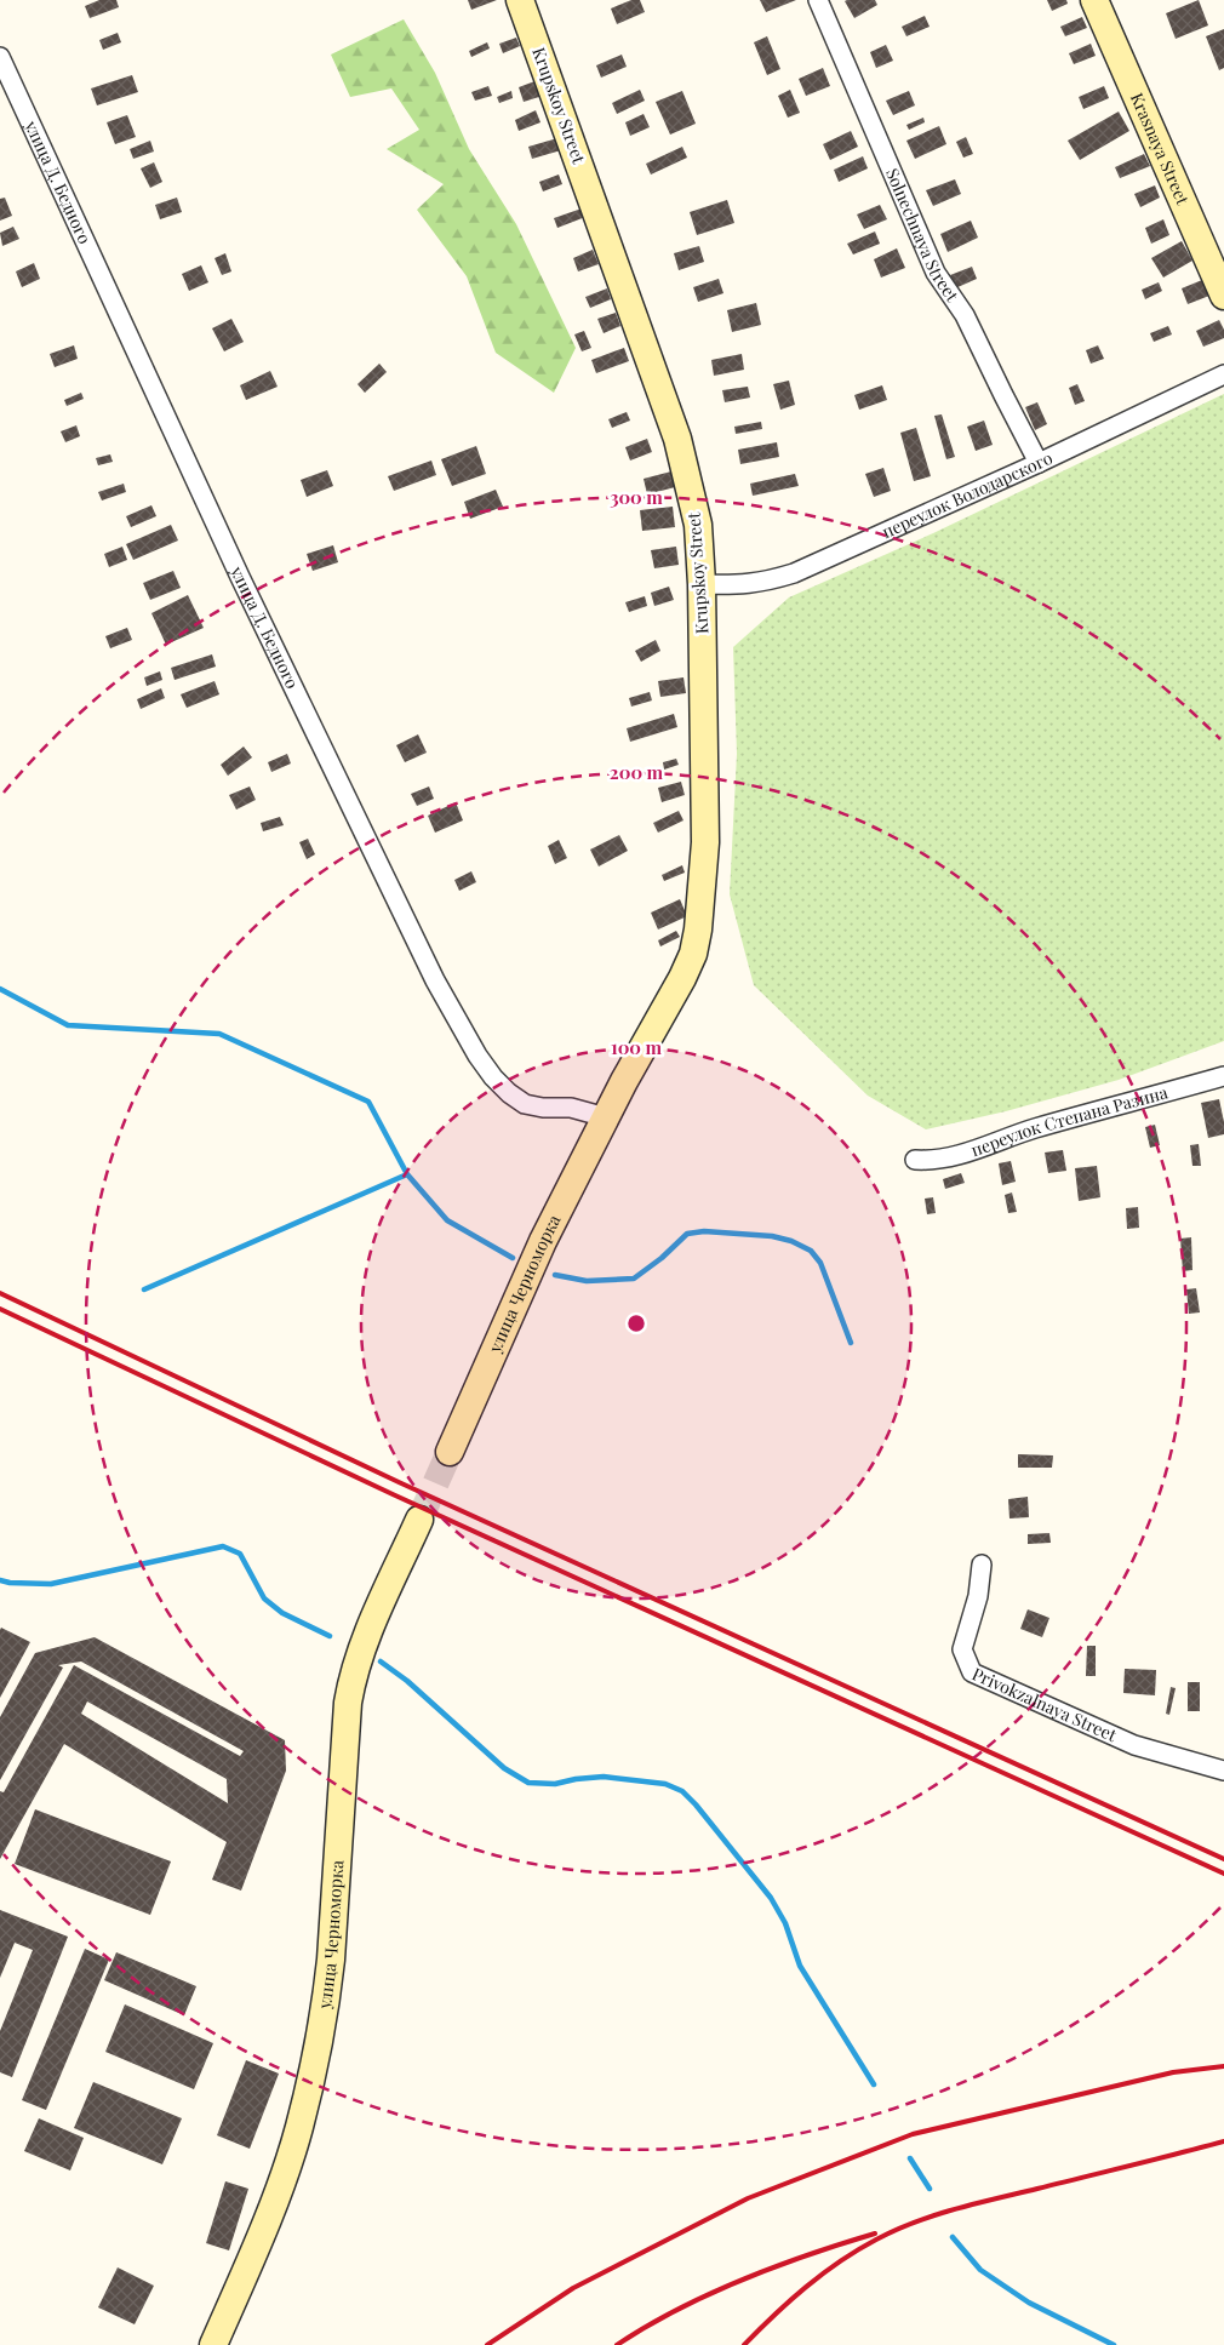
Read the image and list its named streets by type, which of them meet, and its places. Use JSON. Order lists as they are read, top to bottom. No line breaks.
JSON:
{"streets":{"street":["Krupskoy Street","Krasnaya Street","улица Д. Бедного","Solnechnaya Street","переулок Володарского","переулок Степана Разина","улица Черноморка","Privokzalnaya Street"]},"crossings":[["Krupskoy Street","улица Д. Бедного"],["Krupskoy Street","переулок Володарского"],["Krupskoy Street","улица Черноморка"],["улица Д. Бедного","улица Черноморка"],["Solnechnaya Street","переулок Володарского"]],"rings":["300 m","200 m","100 m"]}
